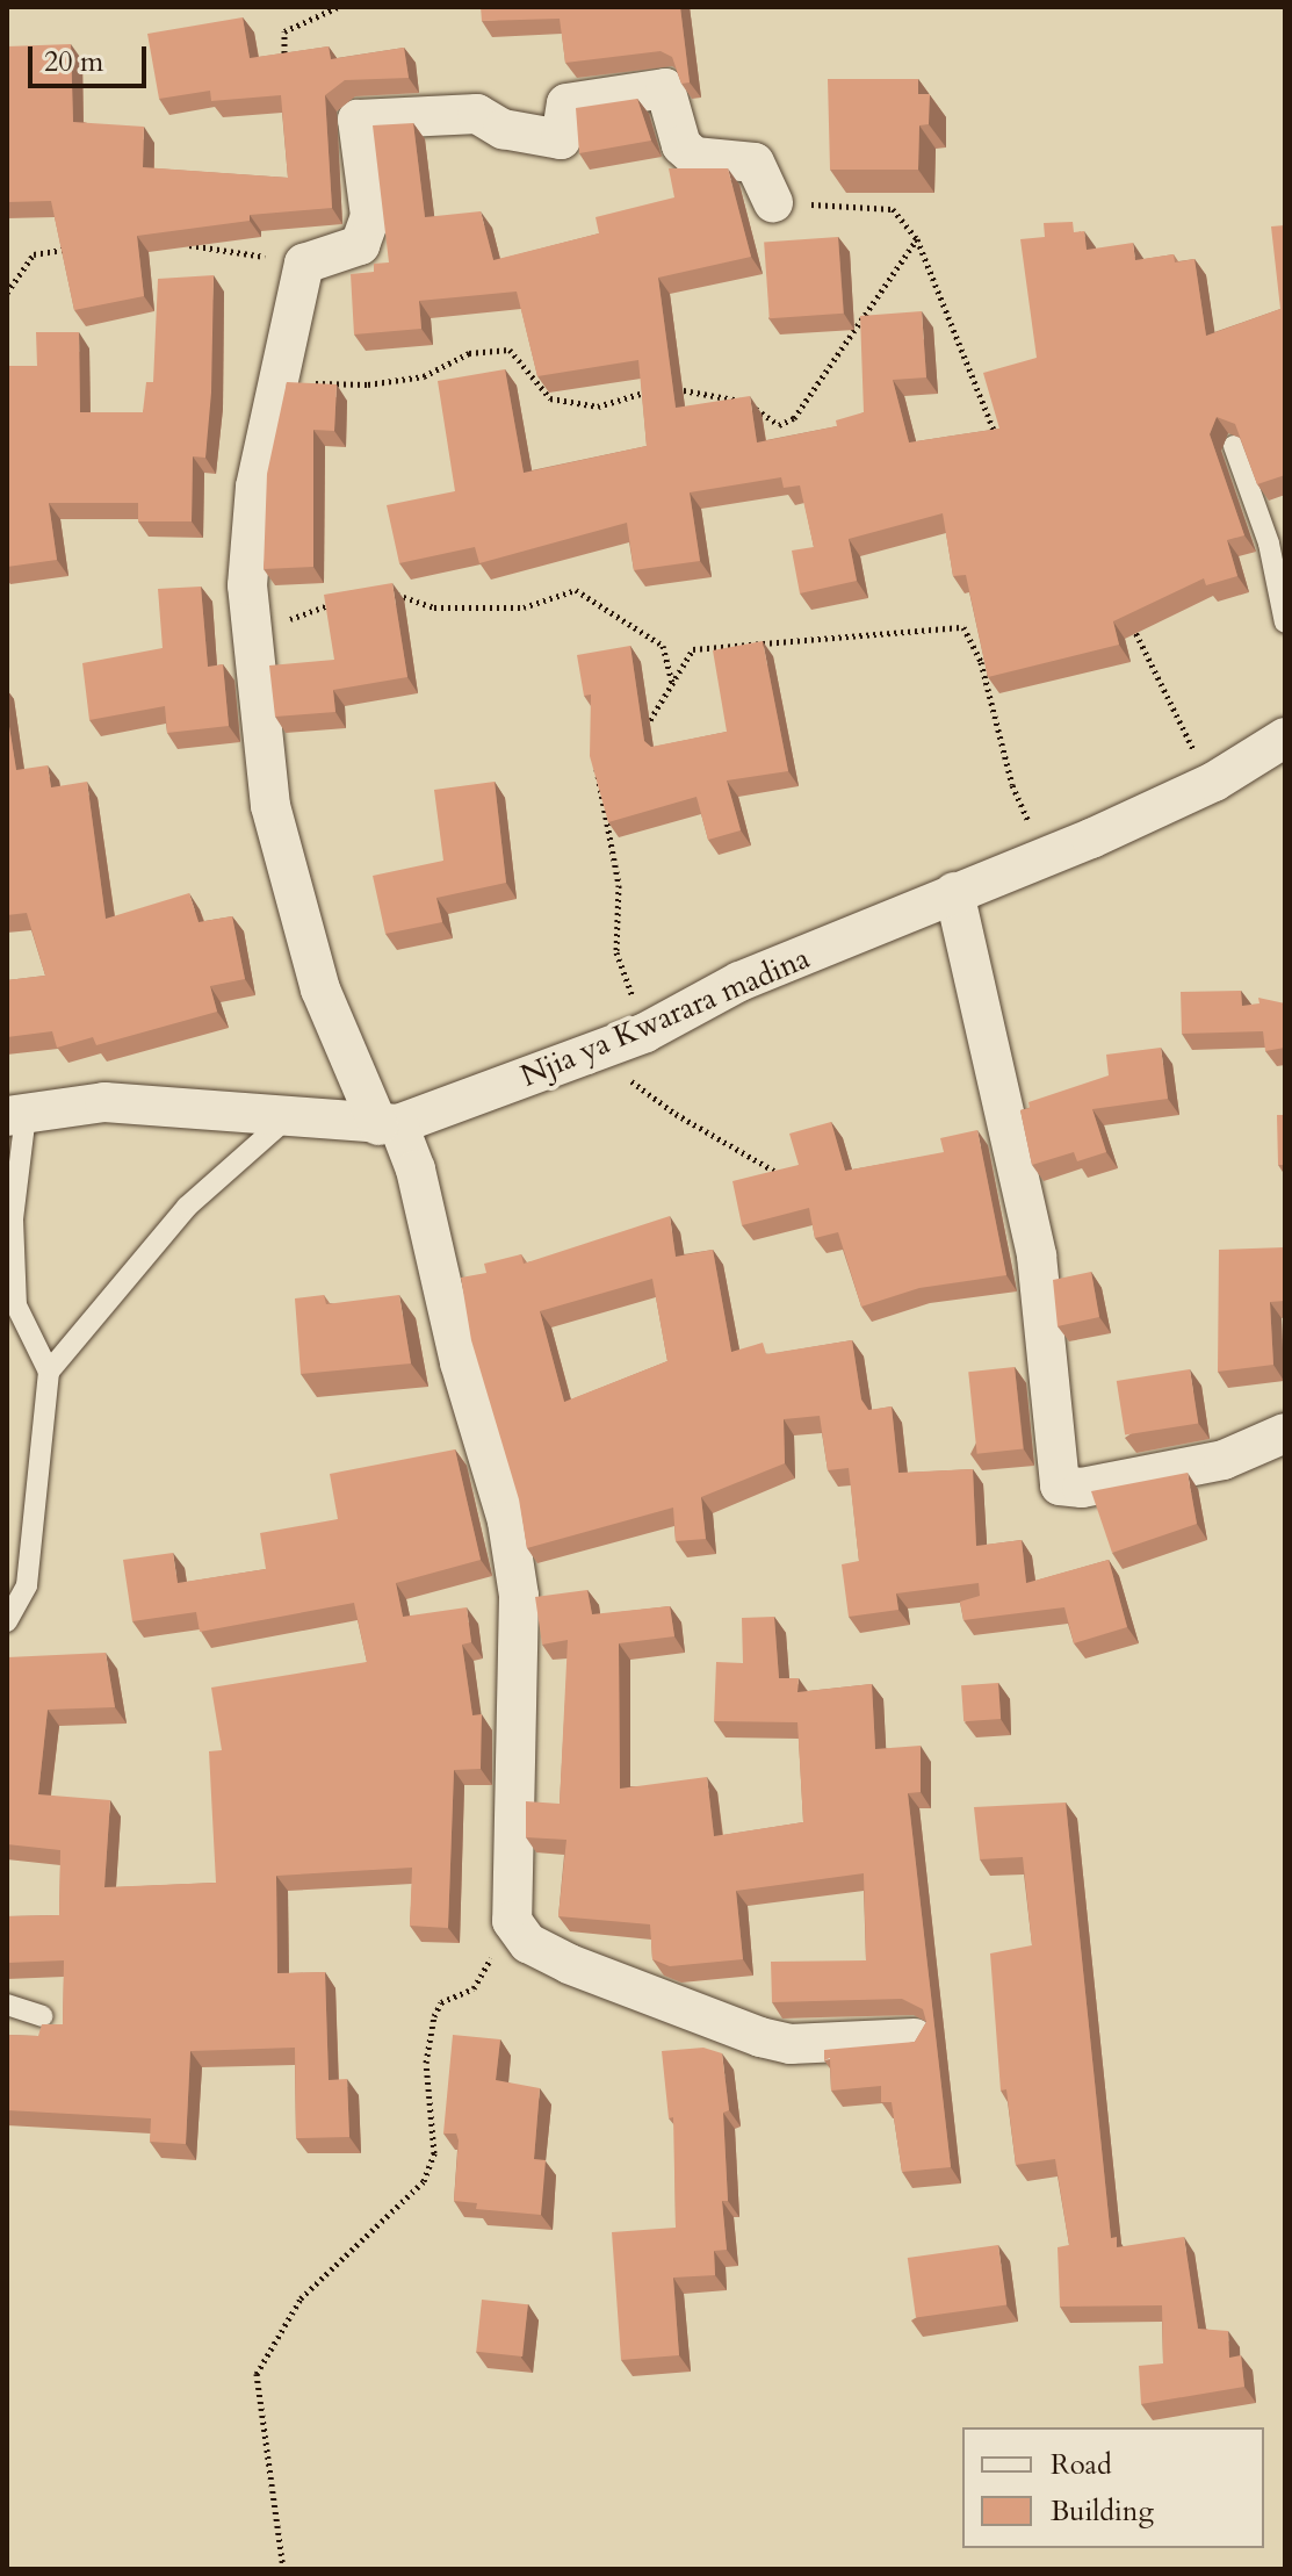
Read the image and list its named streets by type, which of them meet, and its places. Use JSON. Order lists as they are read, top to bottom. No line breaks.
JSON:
{"streets":{"street":["Njia ya Kwarara madina"]},"legend":["Road","Building"],"scale_bar":"20 m"}
